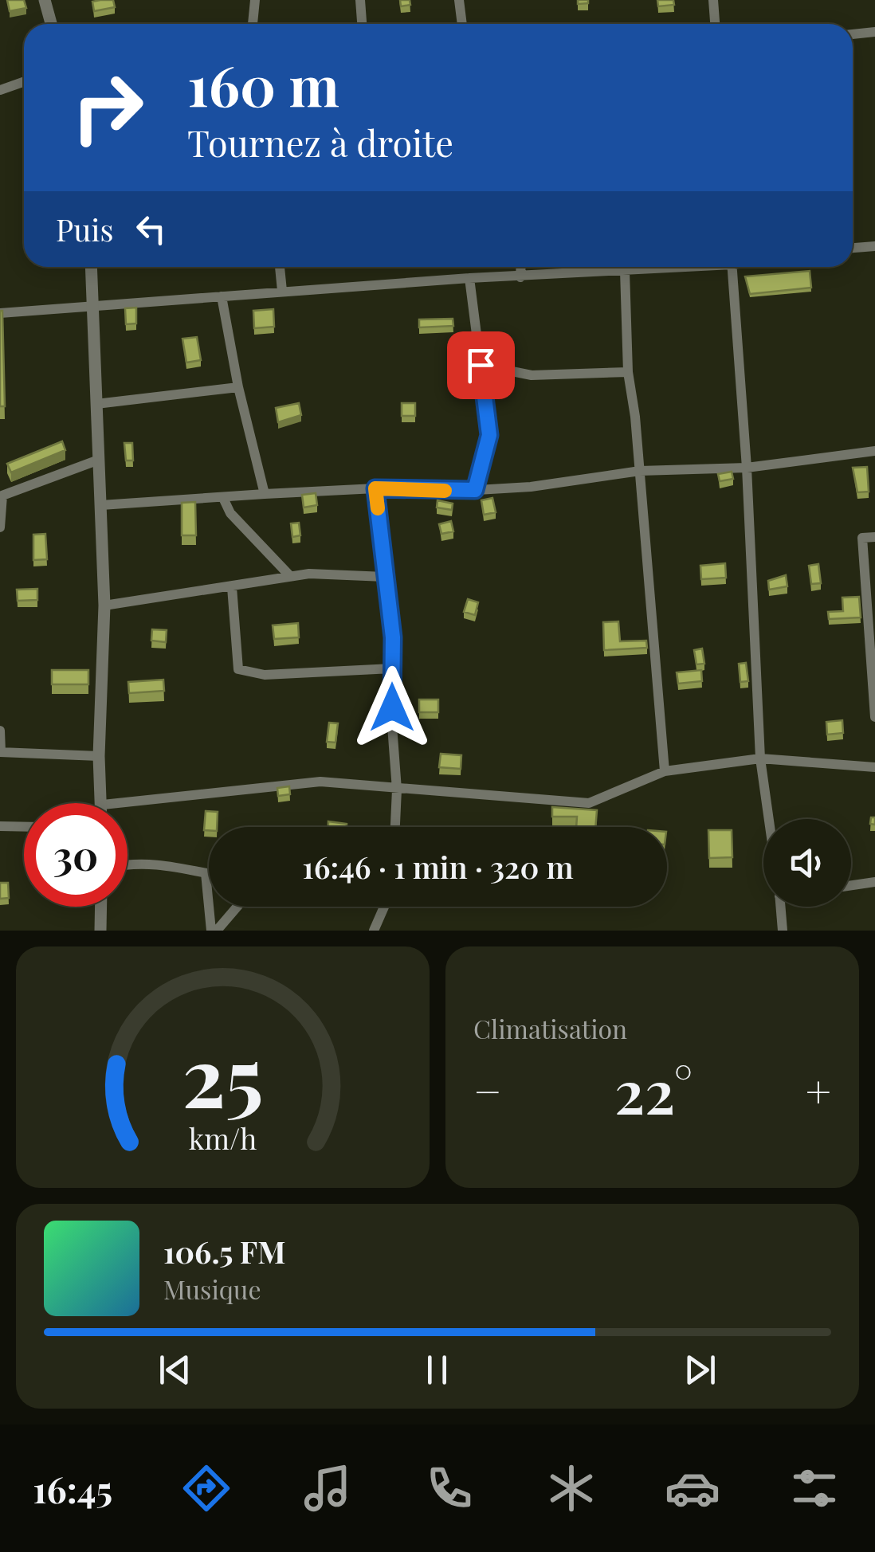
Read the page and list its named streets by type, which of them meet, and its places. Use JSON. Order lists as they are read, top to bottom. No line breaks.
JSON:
{"page":{"turn":["160 m","Tournez à droite"],"then":"Puis","limit":"30","trip":"16:46 · 1 min · 320 m","tile":"Climatisation","heat":["−","22°","+"],"song":["106.5 FM","Musique"],"tabs":"16:45","gauge":["25","km/h"]}}
